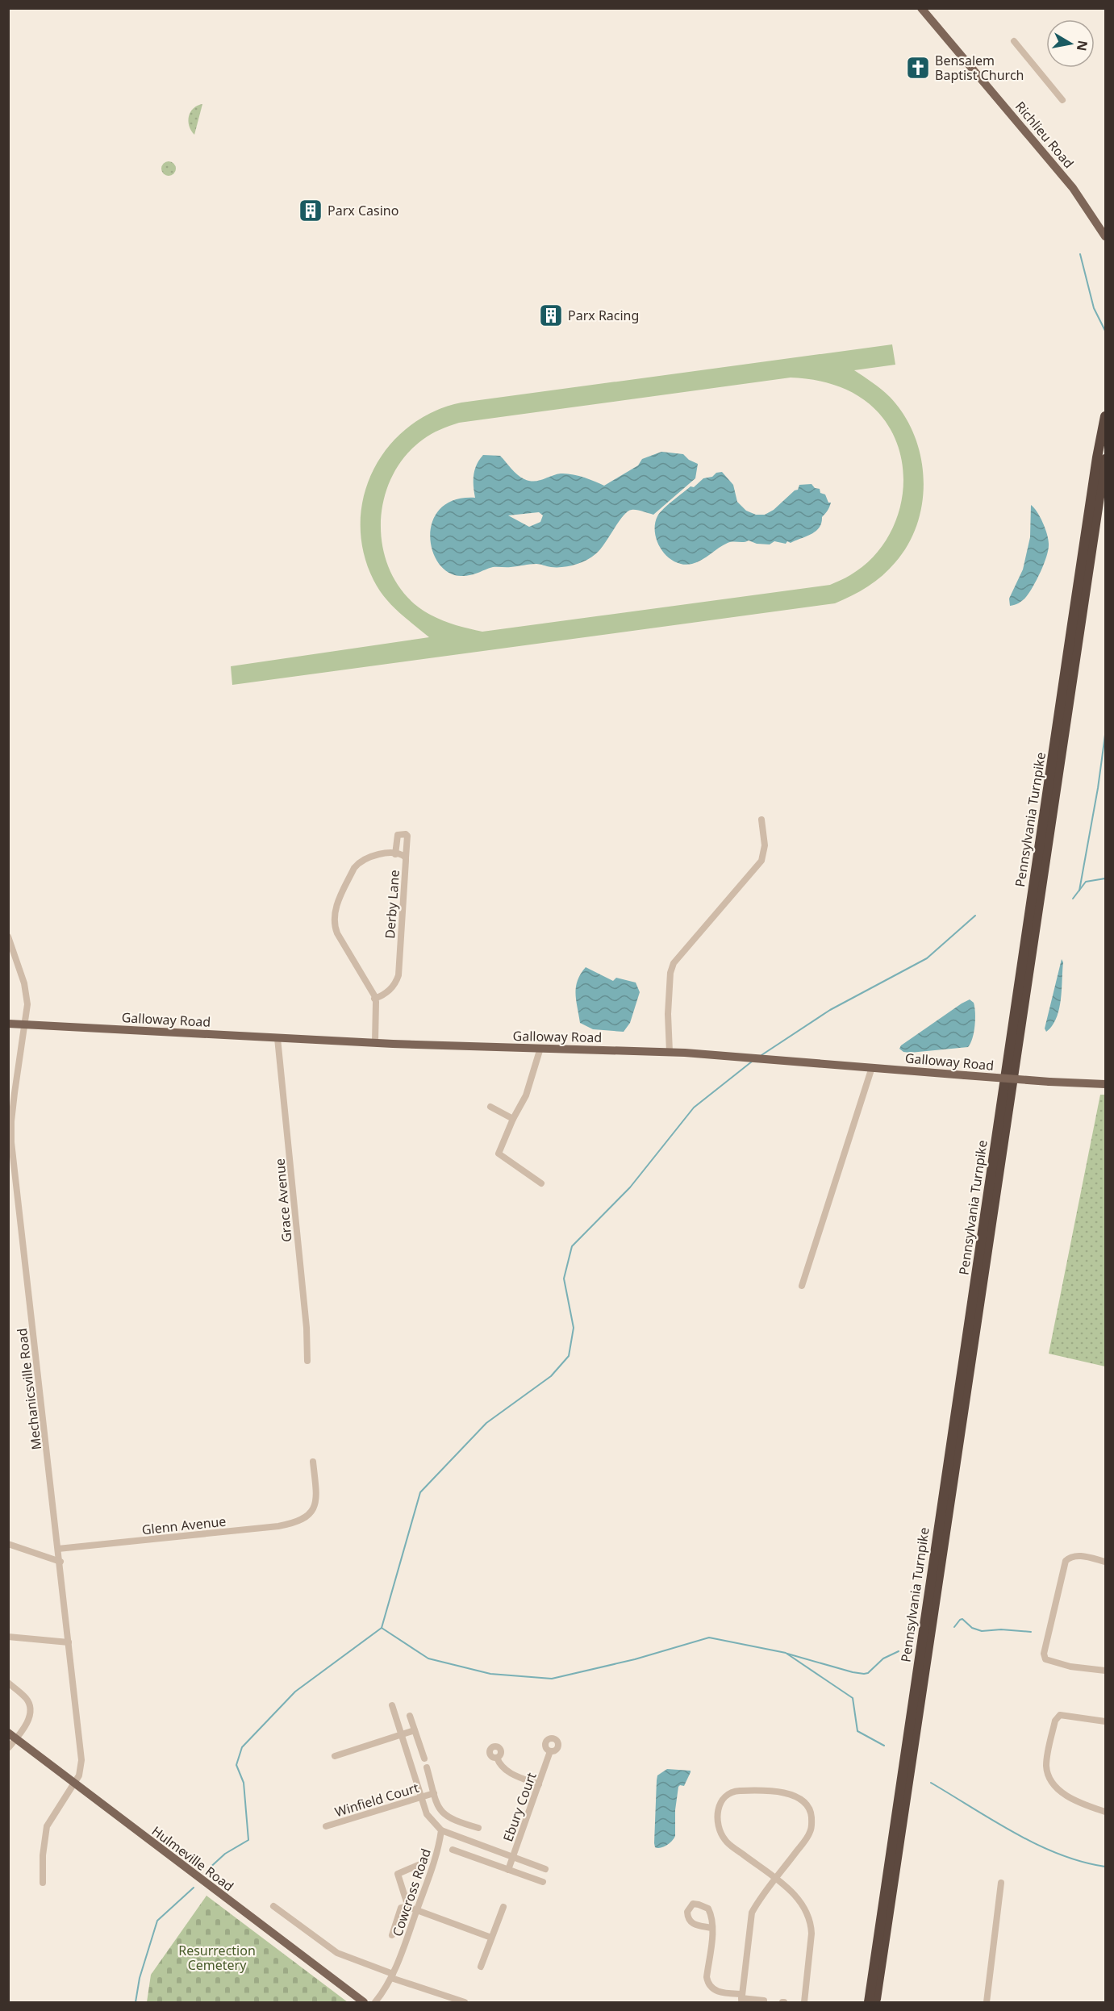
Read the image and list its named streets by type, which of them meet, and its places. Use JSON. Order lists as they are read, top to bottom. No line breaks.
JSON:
{"streets":{"highway":["Pennsylvania Turnpike"],"main road":["Richlieu Road","Galloway Road","Hulmeville Road"],"street":["Derby Lane","Grace Avenue","Mechanicsville Road","Glenn Avenue","Winfield Court","Ebury Court","Cowcross Road"]},"crossings":[["Derby Lane","Galloway Road"],["Galloway Road","Grace Avenue"],["Galloway Road","Mechanicsville Road"],["Mechanicsville Road","Glenn Avenue"],["Mechanicsville Road","Hulmeville Road"]],"parks":["Resurrection Cemetery"],"places":{"church":["Bensalem Baptist Church"],"building":["Parx Casino","Parx Racing"]},"north":"right"}
